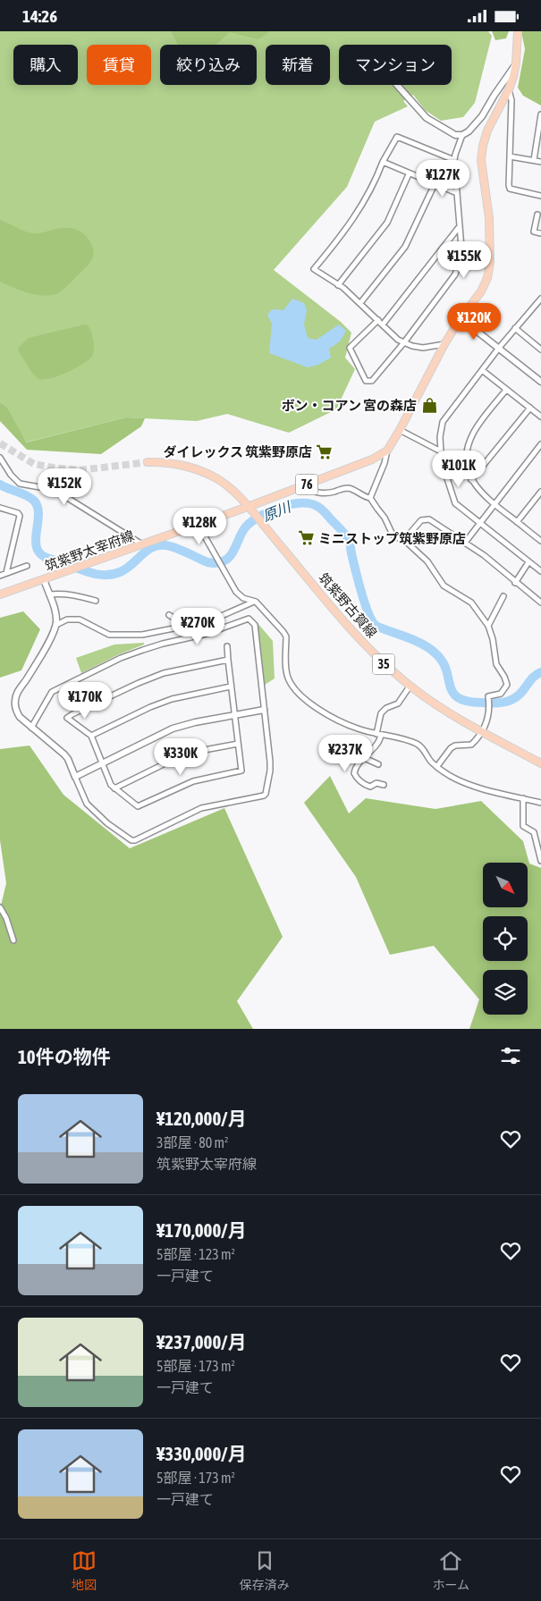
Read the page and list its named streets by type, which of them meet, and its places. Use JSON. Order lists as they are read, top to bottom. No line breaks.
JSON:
{"streets":{"main road":["76","筑紫野太宰府線","筑紫野古賀線","35"]},"crossings":[["筑紫野太宰府線","筑紫野古賀線"]],"water":["原川"],"places":{"shop":["ボン・コアン 宮の森店"],"supermarket":["ダイレックス 筑紫野原店","ミニストップ筑紫野原店"]},"north":"bottom right","page":{"status":"14:26","chip":["購入","賃貸","絞り込み","新着","マンション"],"price":["¥127K","¥155K","¥120K","¥101K","¥152K","¥128K","¥270K","¥170K","¥237K","¥330K"],"heading":"10件の物件","list":[{"name":"¥120,000/月","note":"3部屋 · 80 m² · 筑紫野太宰府線"},{"name":"¥170,000/月","note":"5部屋 · 123 m² · 一戸建て"},{"name":"¥237,000/月","note":"5部屋 · 173 m² · 一戸建て"},{"name":"¥330,000/月","note":"5部屋 · 173 m² · 一戸建て"}],"tabs":["地図","保存済み","ホーム"]}}
